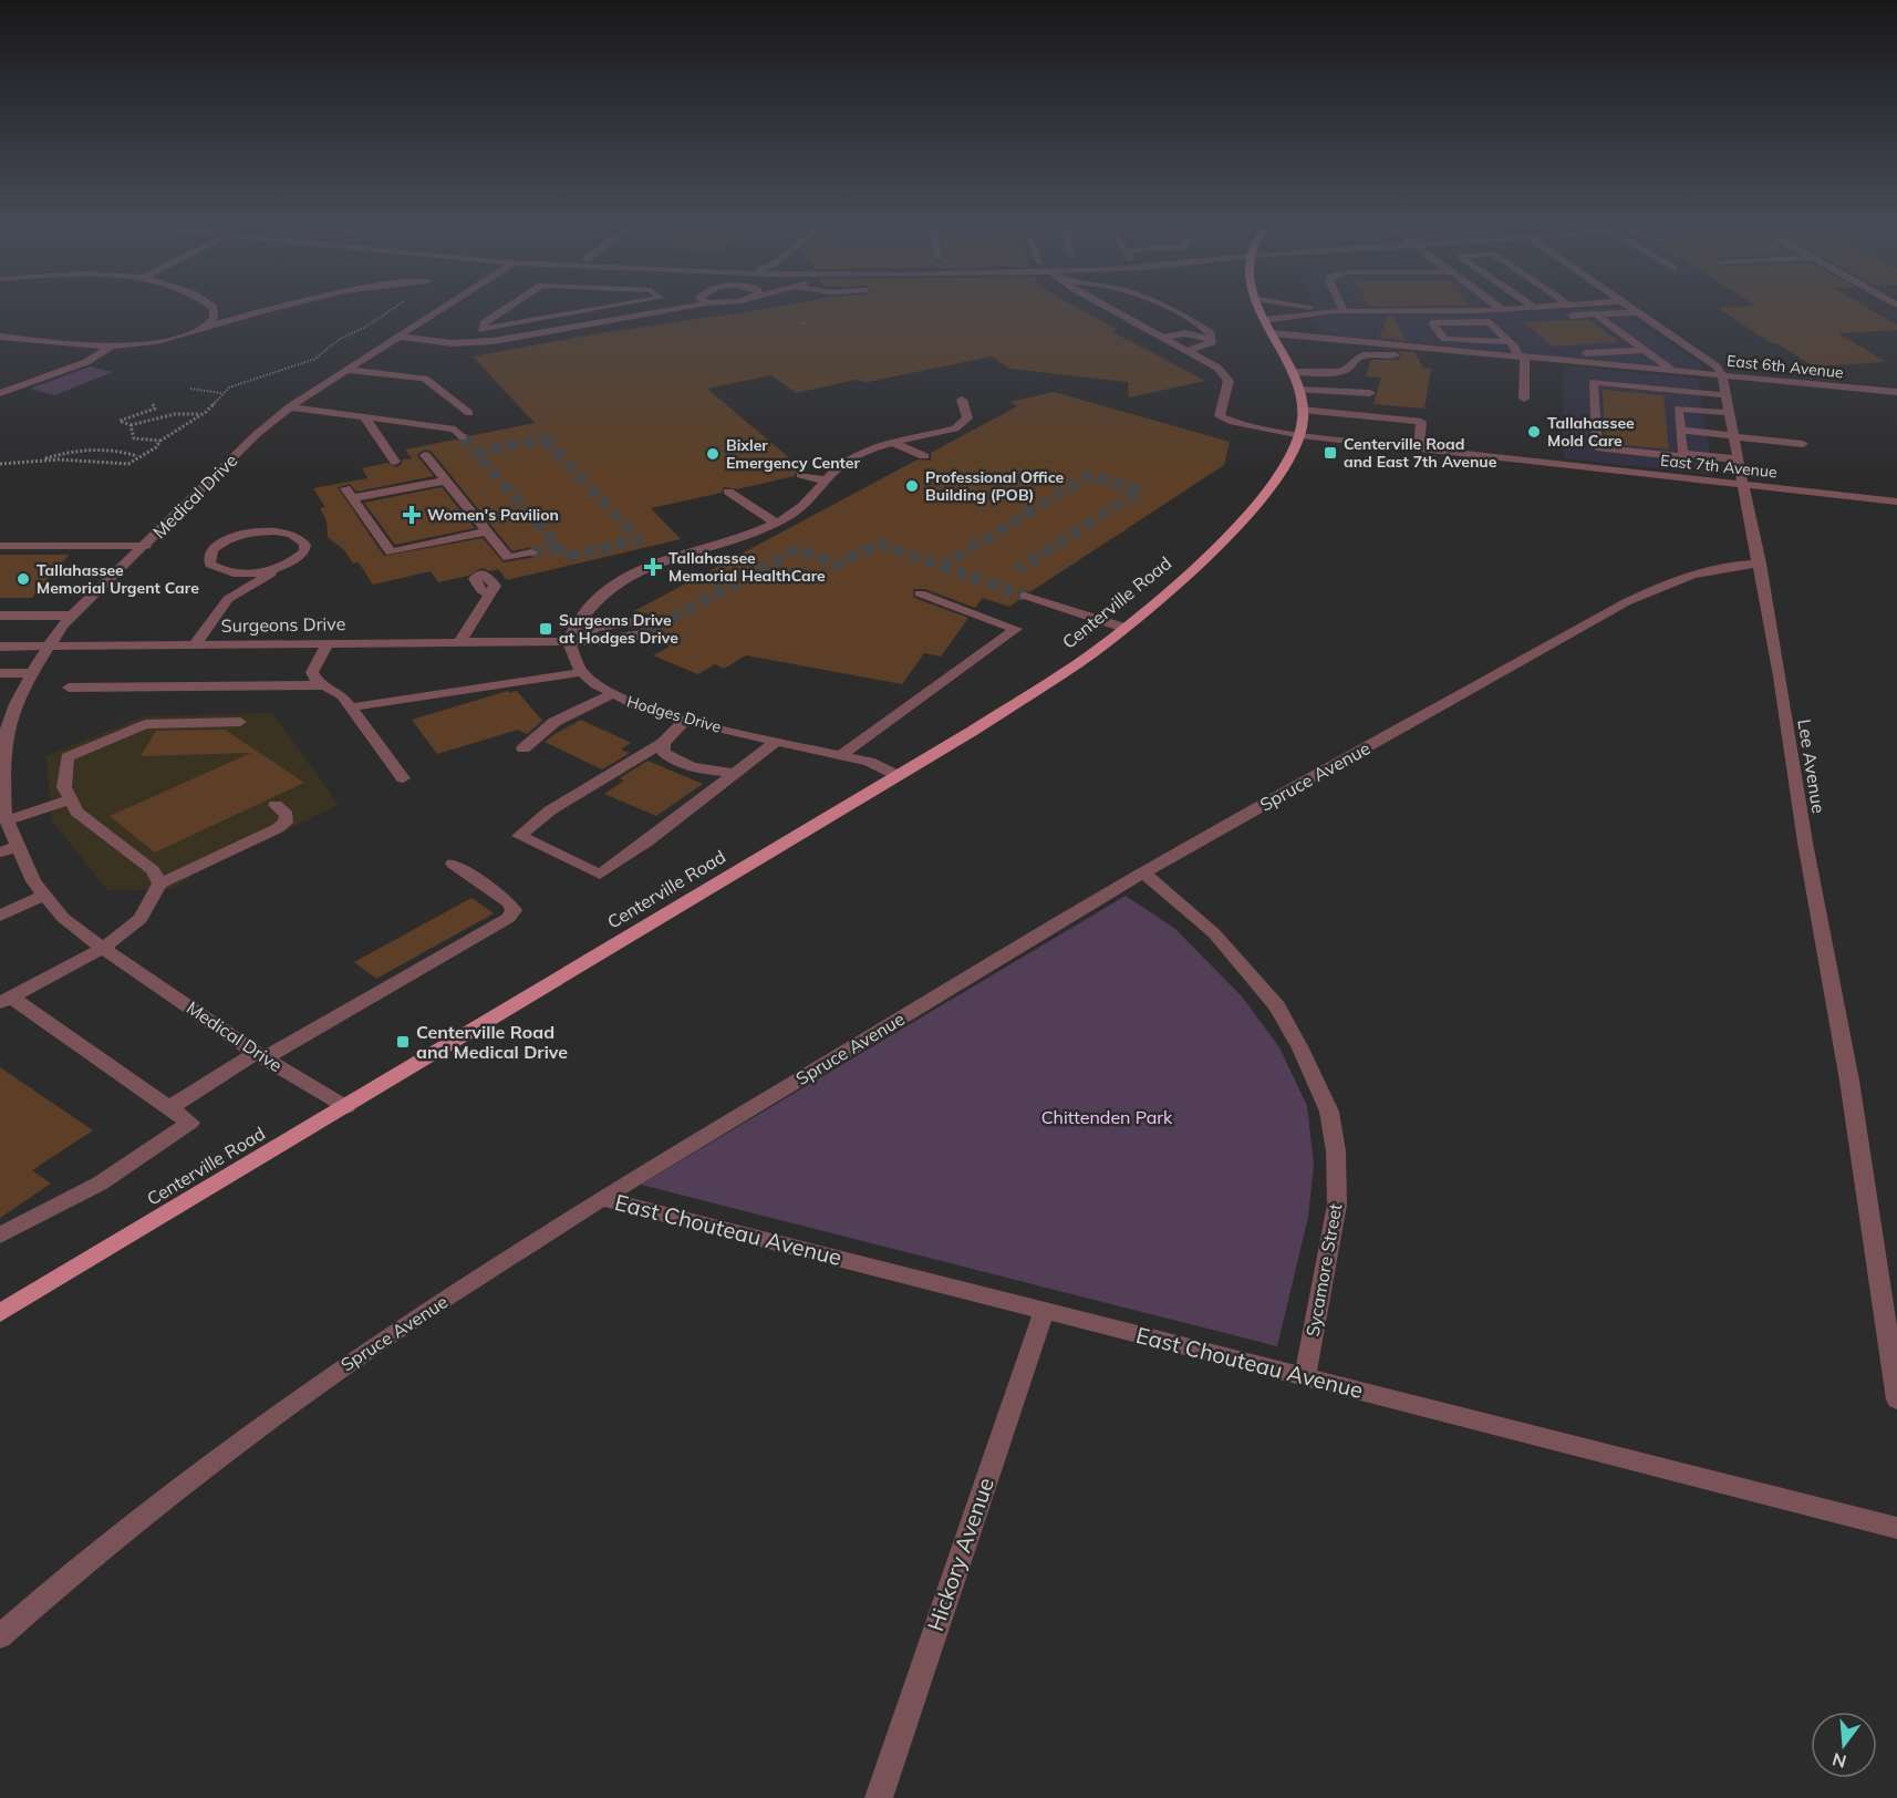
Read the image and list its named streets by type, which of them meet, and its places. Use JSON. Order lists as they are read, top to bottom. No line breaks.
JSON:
{"streets":{"main road":["Centerville Road"],"street":["East 6th Avenue","East 7th Avenue","Medical Drive","Surgeons Drive","Hodges Drive","Lee Avenue","Spruce Avenue","East Chouteau Avenue","Sycamore Street","Hickory Avenue"]},"crossings":[["East 6th Avenue","Lee Avenue"],["East 7th Avenue","Centerville Road"],["East 7th Avenue","Lee Avenue"],["Medical Drive","Centerville Road"],["Medical Drive","Surgeons Drive"],["Centerville Road","Hodges Drive"],["Surgeons Drive","Hodges Drive"],["Lee Avenue","Spruce Avenue"],["Spruce Avenue","East Chouteau Avenue"],["Spruce Avenue","Sycamore Street"],["East Chouteau Avenue","Sycamore Street"],["East Chouteau Avenue","Hickory Avenue"]],"parks":["Chittenden Park"],"places":{"other":["Tallahassee Mold Care","Bixler Emergency Center","Professional Office Building (POB)","Tallahassee Memorial Urgent Care"],"transit":["Centerville Road and East 7th Avenue","Surgeons Drive at Hodges Drive","Centerville Road and Medical Drive"],"health":["Women's Pavilion","Tallahassee Memorial HealthCare"]},"north":"bottom"}
